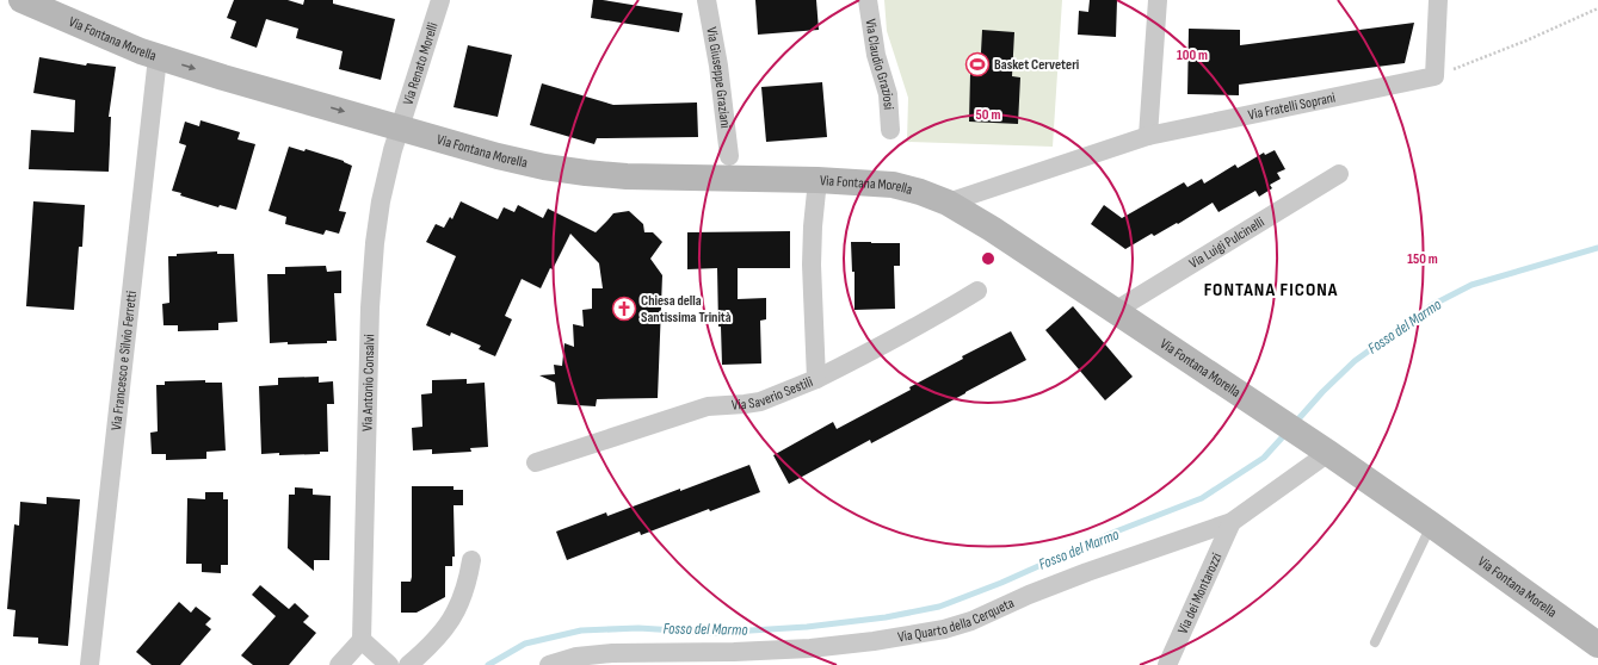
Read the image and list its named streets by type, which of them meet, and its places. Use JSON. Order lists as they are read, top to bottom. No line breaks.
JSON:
{"streets":{"street":["Via Fontana Morella","Via Renato Morelli","Via Claudio Graziosi","Via Giuseppe Graziani","Via Fratelli Soprani","Via Luigi Pulcinelli","Via Francesco e Silvio Ferretti","Via Antonio Consalvi","Via Saverio Sestili","Via dei Montarozzi","Via Quarto della Cerqueta"]},"crossings":[["Via Fontana Morella","Via Renato Morelli"],["Via Fontana Morella","Via Fratelli Soprani"],["Via Fontana Morella","Via Luigi Pulcinelli"],["Via Fontana Morella","Via Francesco e Silvio Ferretti"],["Via Fontana Morella","Via Antonio Consalvi"],["Via Fontana Morella","Via Saverio Sestili"],["Via Fontana Morella","Via Quarto della Cerqueta"],["Via Renato Morelli","Via Antonio Consalvi"],["Via dei Montarozzi","Via Quarto della Cerqueta"]],"districts":["FONTANA FICONA"],"water":["Fosso del Marmo"],"places":{"sports":["Basket Cerveteri"],"church":["Chiesa della Santissima Trinità"]},"rings":["100 m","50 m","150 m"]}
